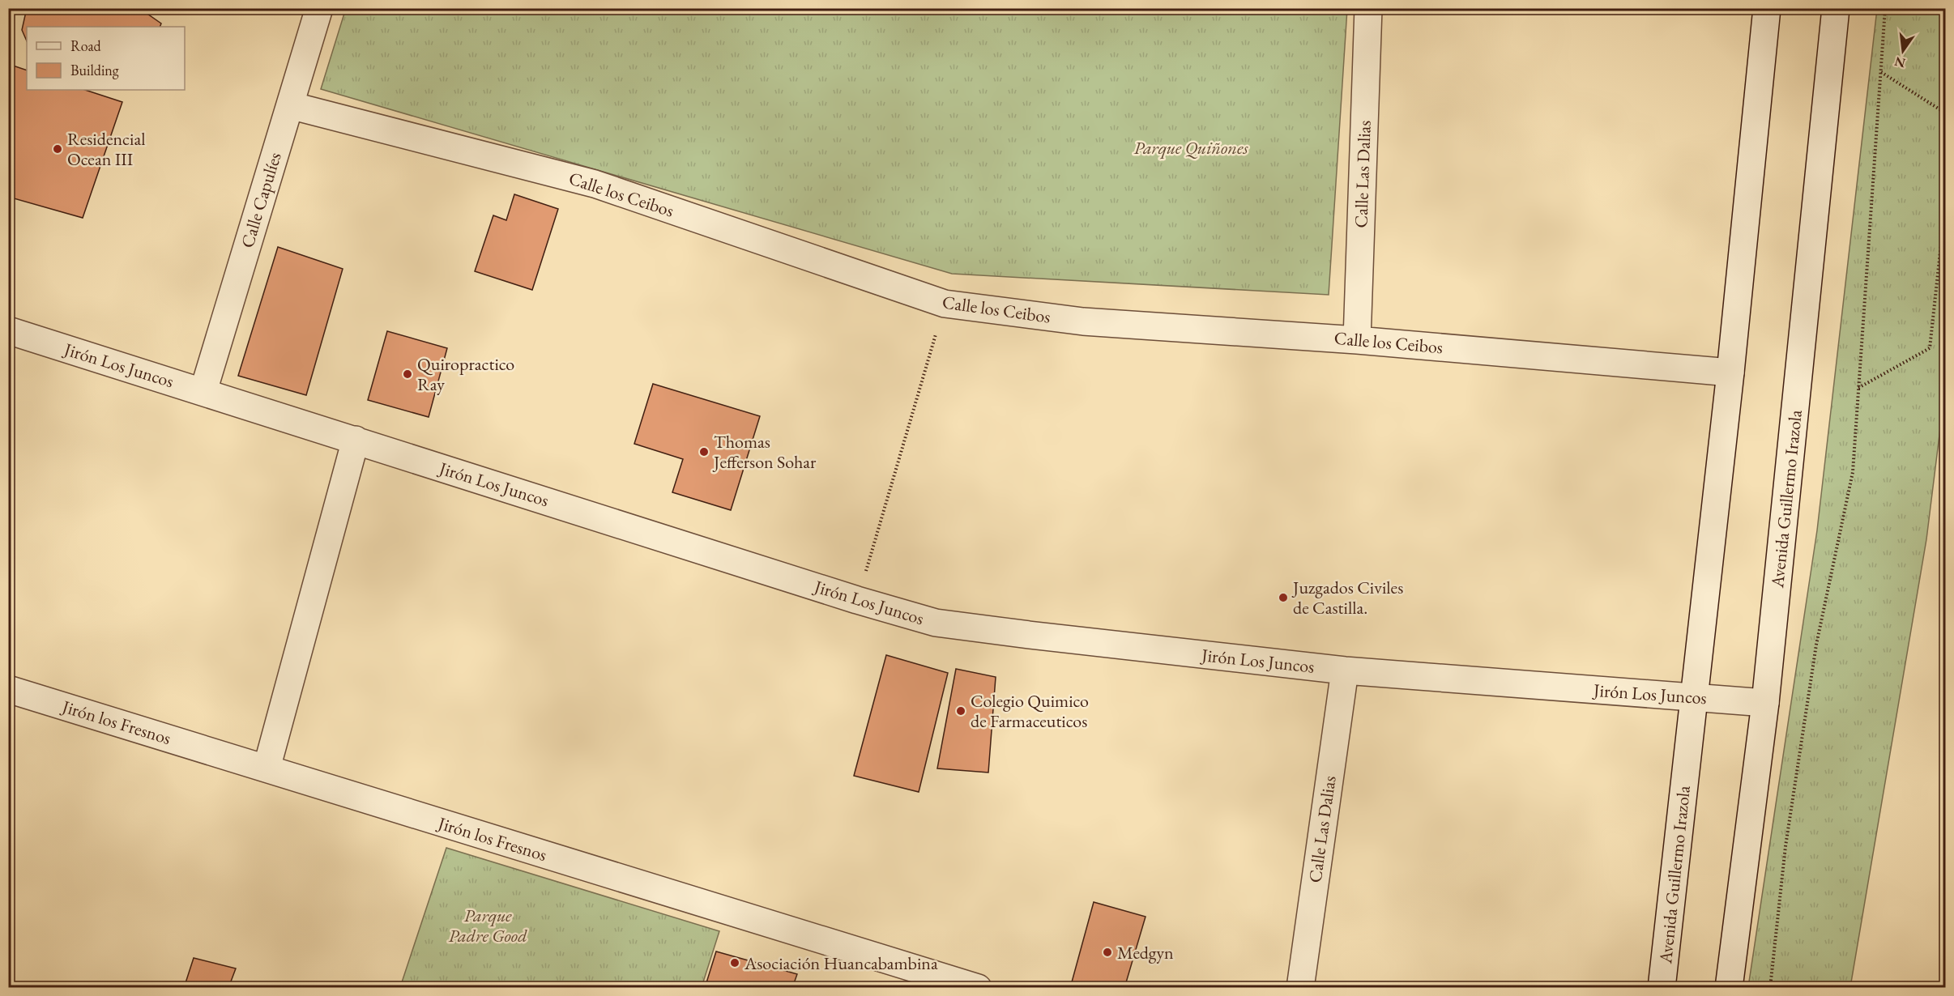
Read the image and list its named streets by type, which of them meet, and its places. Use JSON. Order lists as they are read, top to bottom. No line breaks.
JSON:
{"streets":{"street":["Calle Las Dalias","Calle los Ceibos","Calle Capulíes","Jirón Los Juncos","Avenida Guillermo Irazola","Jirón los Fresnos"]},"crossings":[["Calle Las Dalias","Calle los Ceibos"],["Calle Las Dalias","Jirón Los Juncos"],["Calle los Ceibos","Calle Capulíes"],["Calle los Ceibos","Avenida Guillermo Irazola"],["Calle Capulíes","Jirón Los Juncos"],["Jirón Los Juncos","Avenida Guillermo Irazola"]],"parks":["Parque Quiñones","Parque Padre Good"],"places":["Residencial Ocean III","Quiropractico Ray","Thomas Jefferson Sohar","Juzgados Civiles de Castilla.","Colegio Quimico de Farmaceuticos","Medgyn","Asociación Huancabambina"],"legend":["Road","Building"],"north":"bottom"}
